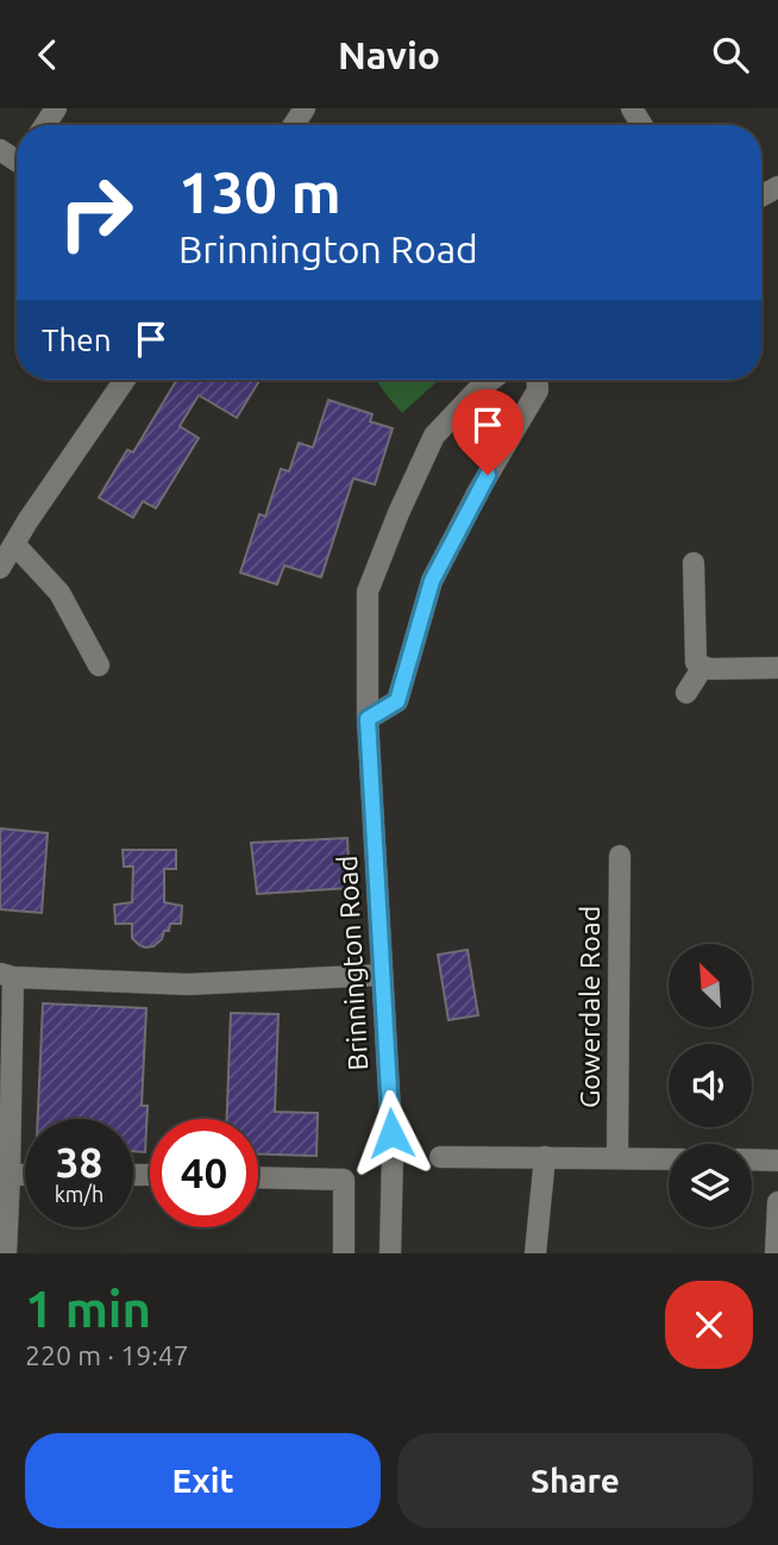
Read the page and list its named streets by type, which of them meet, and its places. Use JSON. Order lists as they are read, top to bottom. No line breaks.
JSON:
{"streets":{"street":["Brinnington Road","Gowerdale Road"]},"north":"top left","page":{"header":"Navio","turn":["130 m","Brinnington Road"],"then":"Then","speed":"38 km/h","limit":"40","heading":["1 min","220 m · 19:47"],"buttons":["Exit","Share"]}}
